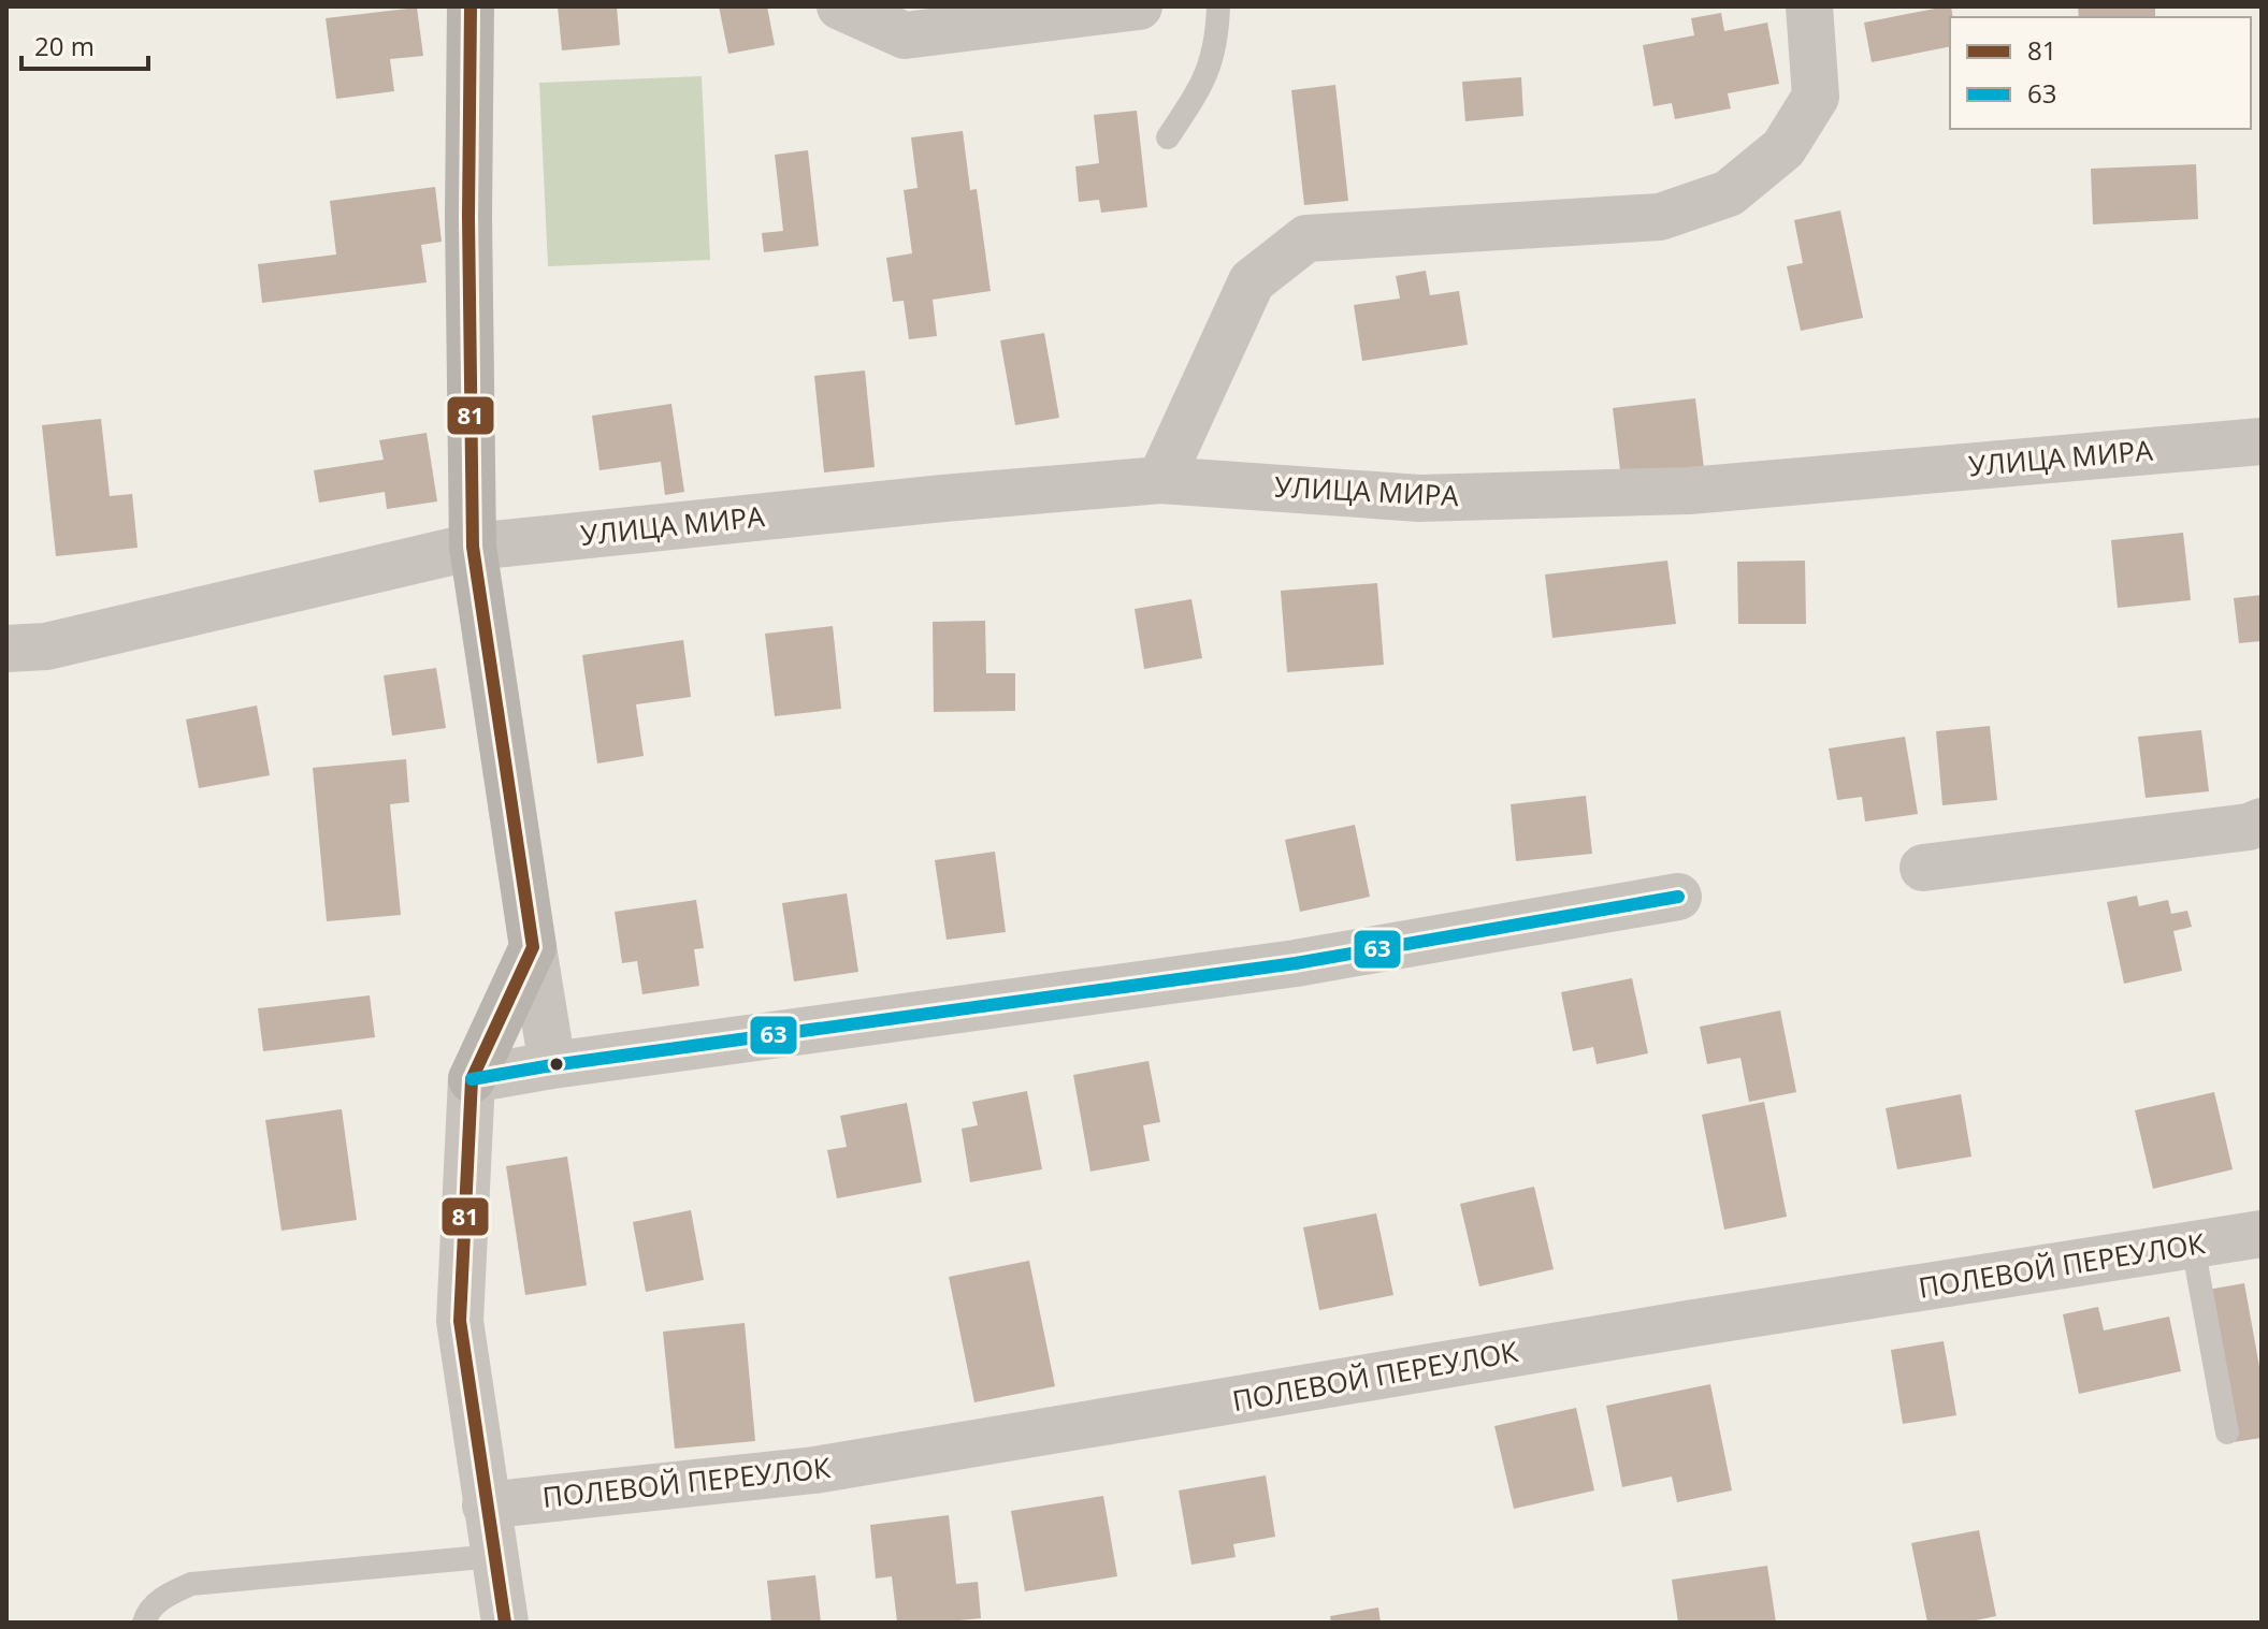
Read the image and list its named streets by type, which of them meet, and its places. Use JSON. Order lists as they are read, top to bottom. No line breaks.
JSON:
{"streets":{"street":["УЛИЦА МИРА","ПОЛЕВОЙ ПЕРЕУЛОК"]},"lines":["transit line 81","transit line 63"],"legend":["81","63"],"scale_bar":"20 m"}
